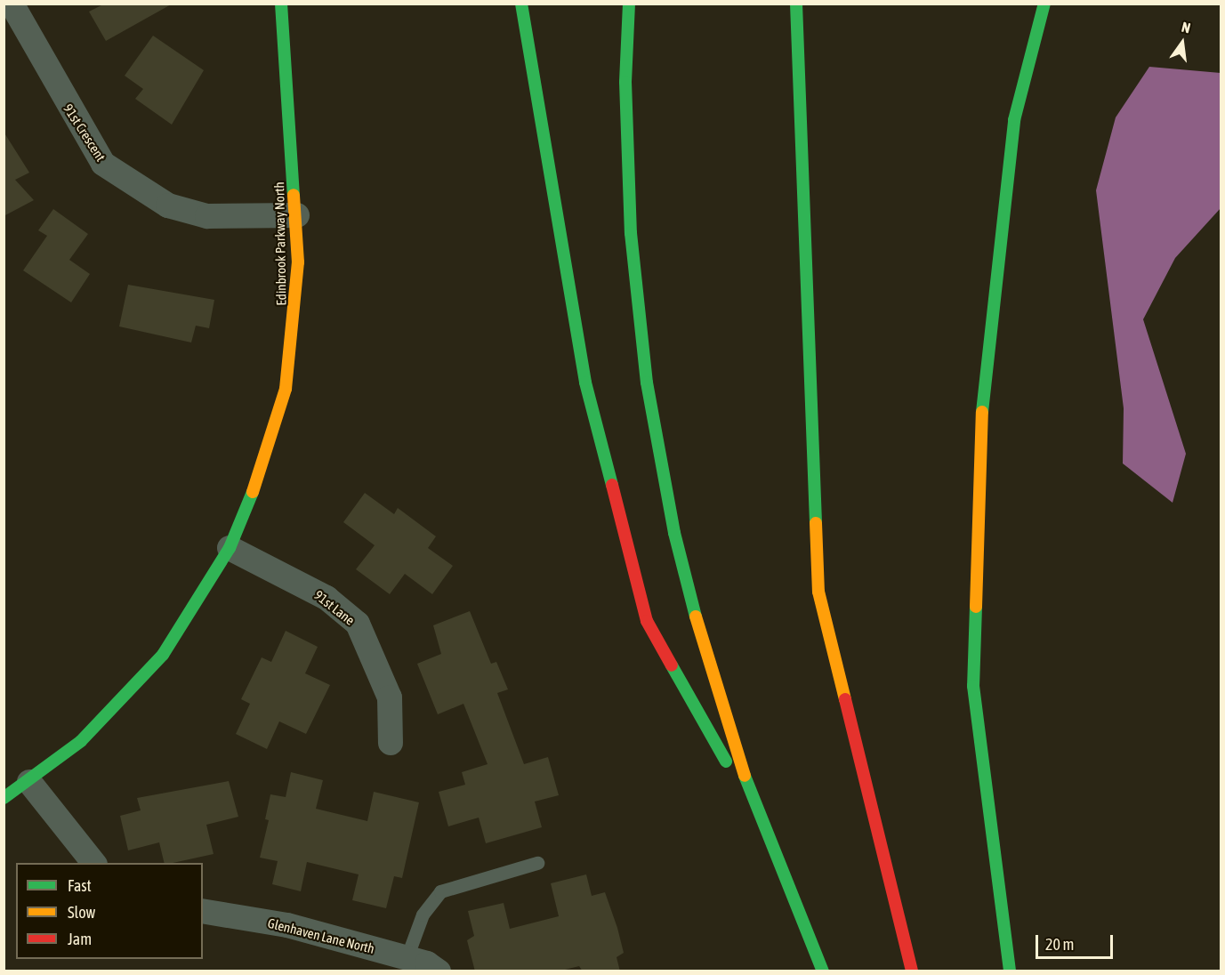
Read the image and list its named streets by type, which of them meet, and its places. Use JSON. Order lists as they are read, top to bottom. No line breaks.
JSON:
{"streets":{"main road":["Edinbrook Parkway North"],"street":["91st Crescent","91st Lane","Glenhaven Lane North"]},"crossings":[["91st Crescent","Edinbrook Parkway North"],["Edinbrook Parkway North","91st Lane"]],"legend":["Fast","Slow","Jam"],"scale_bar":"20 m","north":"top"}
